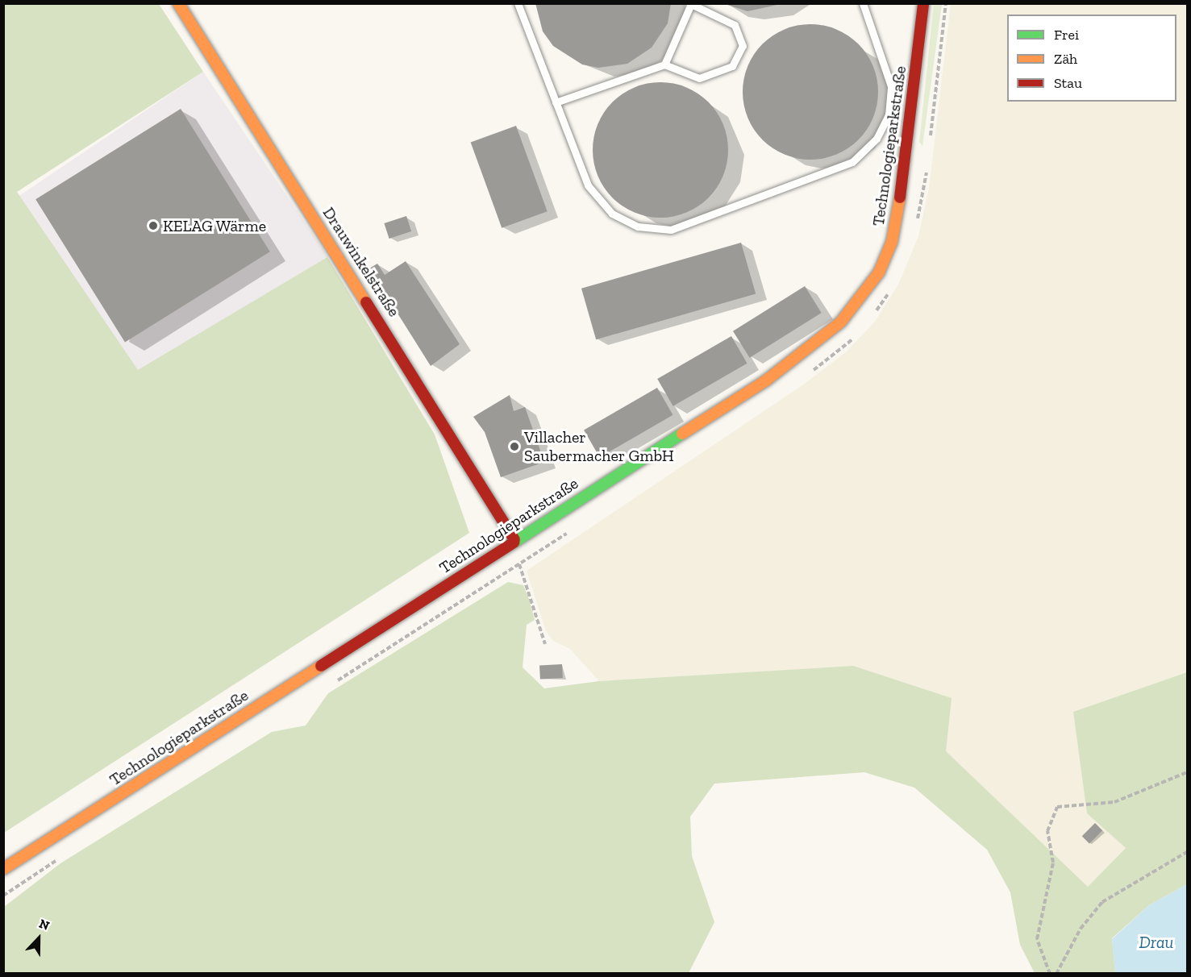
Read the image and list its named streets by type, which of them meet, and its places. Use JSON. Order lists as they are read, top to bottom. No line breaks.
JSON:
{"streets":{"street":["Technologieparkstraße","Drauwinkelstraße"]},"crossings":[["Technologieparkstraße","Drauwinkelstraße"]],"water":["Drau"],"places":["KELAG Wärme","Villacher Saubermacher GmbH"],"legend":["Frei","Zäh","Stau"],"north":"top"}
